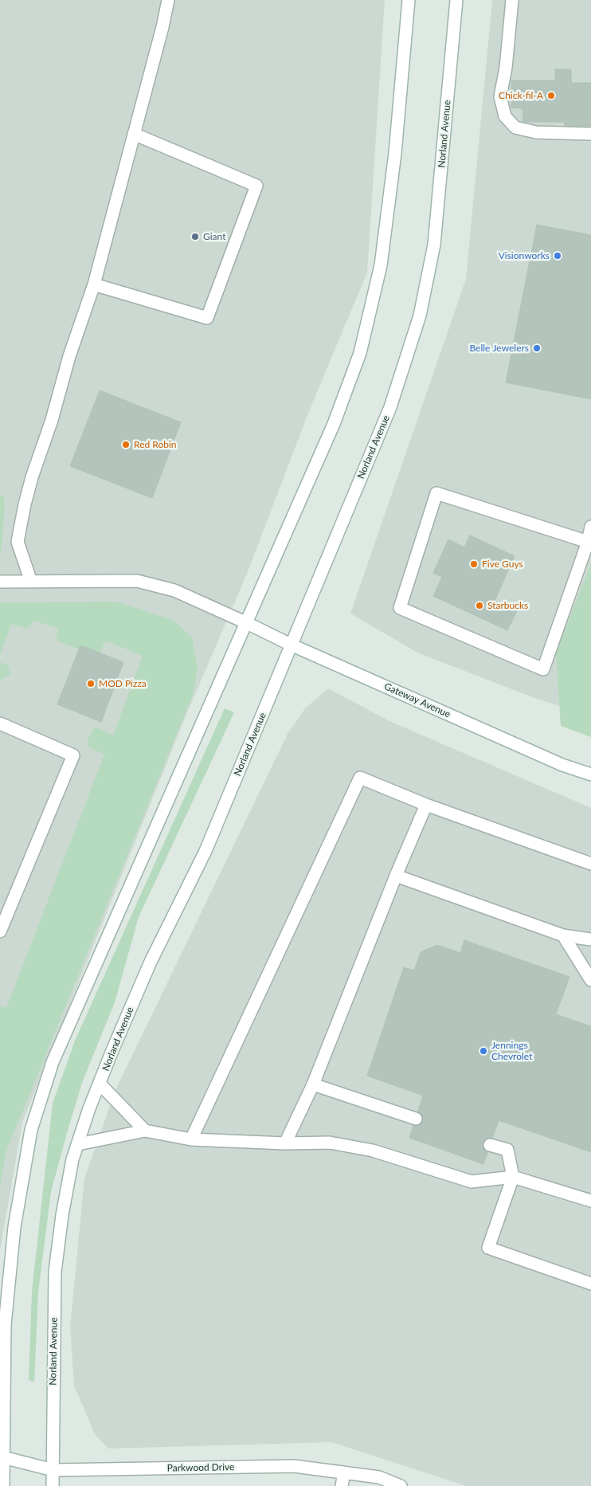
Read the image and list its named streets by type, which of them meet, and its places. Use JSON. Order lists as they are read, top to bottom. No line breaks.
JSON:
{"streets":{"main road":["Norland Avenue","Gateway Avenue","Parkwood Drive"]},"crossings":[["Norland Avenue","Gateway Avenue"],["Norland Avenue","Parkwood Drive"]],"places":["Chick-fil-A","Giant","Visionworks","Belle Jewelers","Red Robin","Five Guys","Starbucks","MOD Pizza","Jennings Chevrolet"]}
